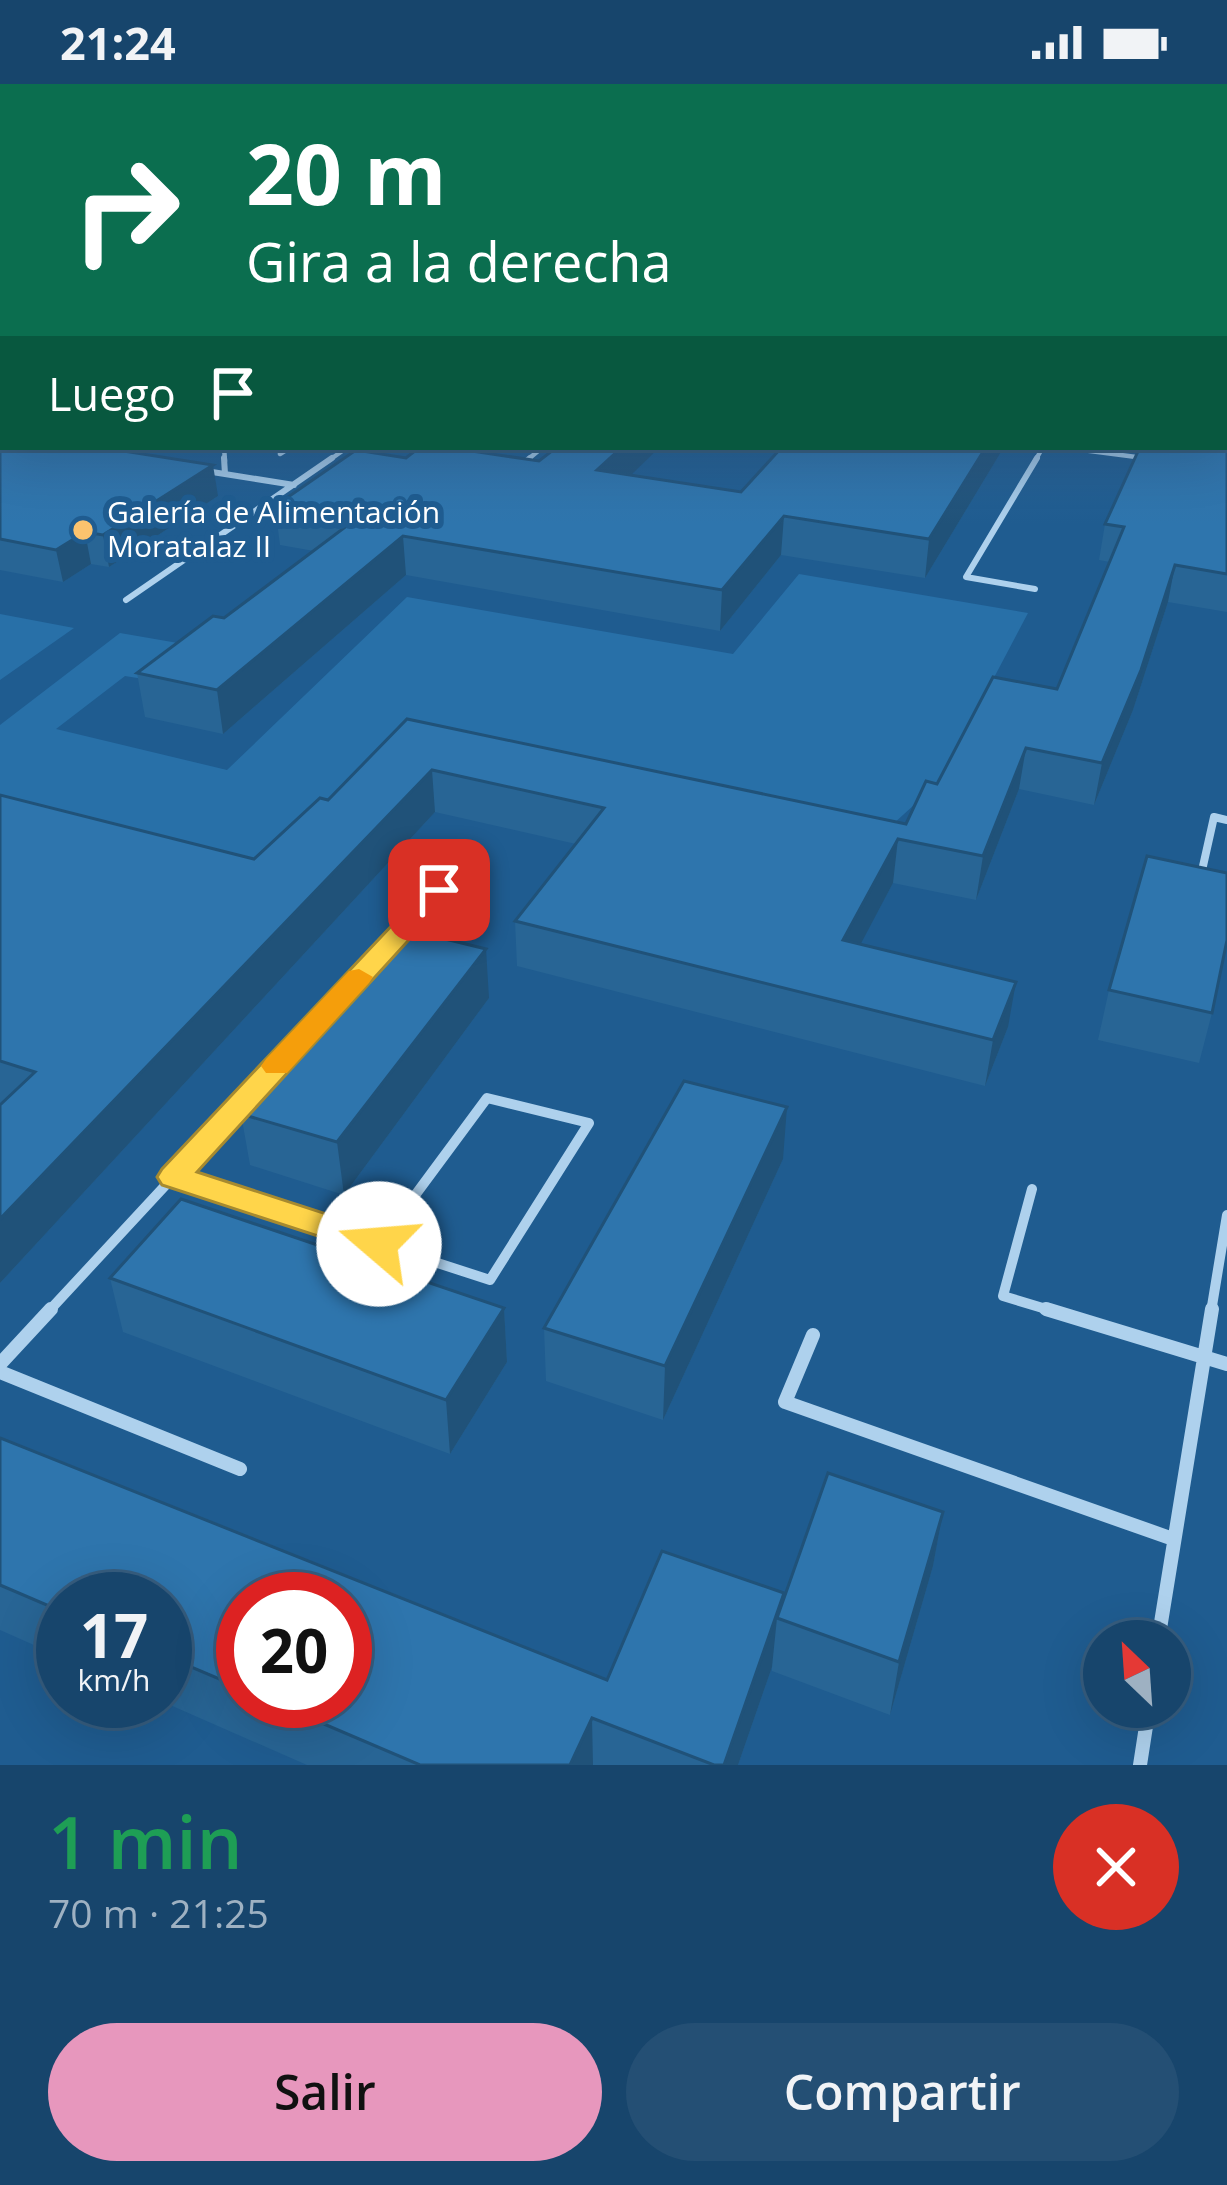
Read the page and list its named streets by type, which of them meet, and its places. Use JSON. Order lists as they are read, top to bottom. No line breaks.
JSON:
{"places":["Galería de Alimentación Moratalaz II"],"north":"top left","page":{"status":"21:24","turn":["20 m","Gira a la derecha"],"then":"Luego","speed":"17 km/h","limit":"20","heading":["1 min","70 m · 21:25"],"buttons":["Salir","Compartir"]}}
